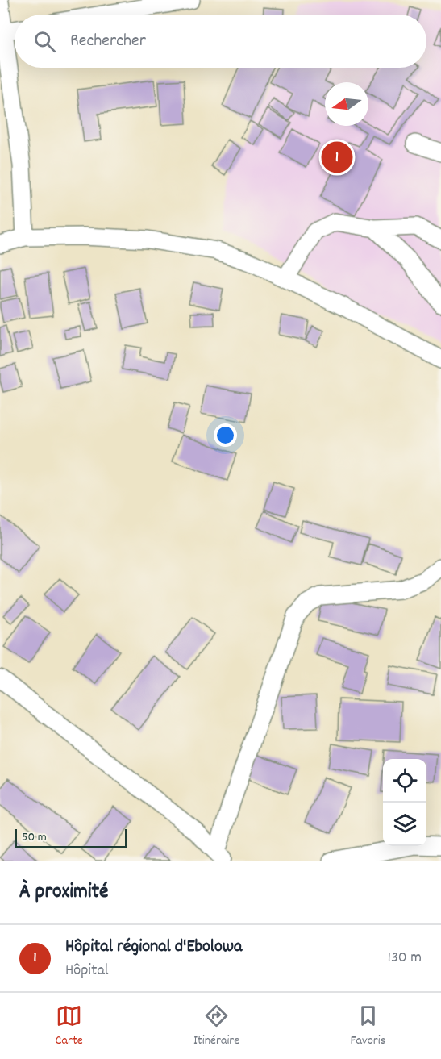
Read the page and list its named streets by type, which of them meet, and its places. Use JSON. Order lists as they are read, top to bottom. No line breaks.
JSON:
{"scale_bar":"50 m","north":"left","page":{"search":"Rechercher","pins":"1","scale":"50 m","heading":"À proximité","list":[{"mark":"1","name":"Hôpital régional d'Ebolowa","note":"Hôpital","value":"130 m"}],"nav":["Carte","Itinéraire","Favoris"]}}
